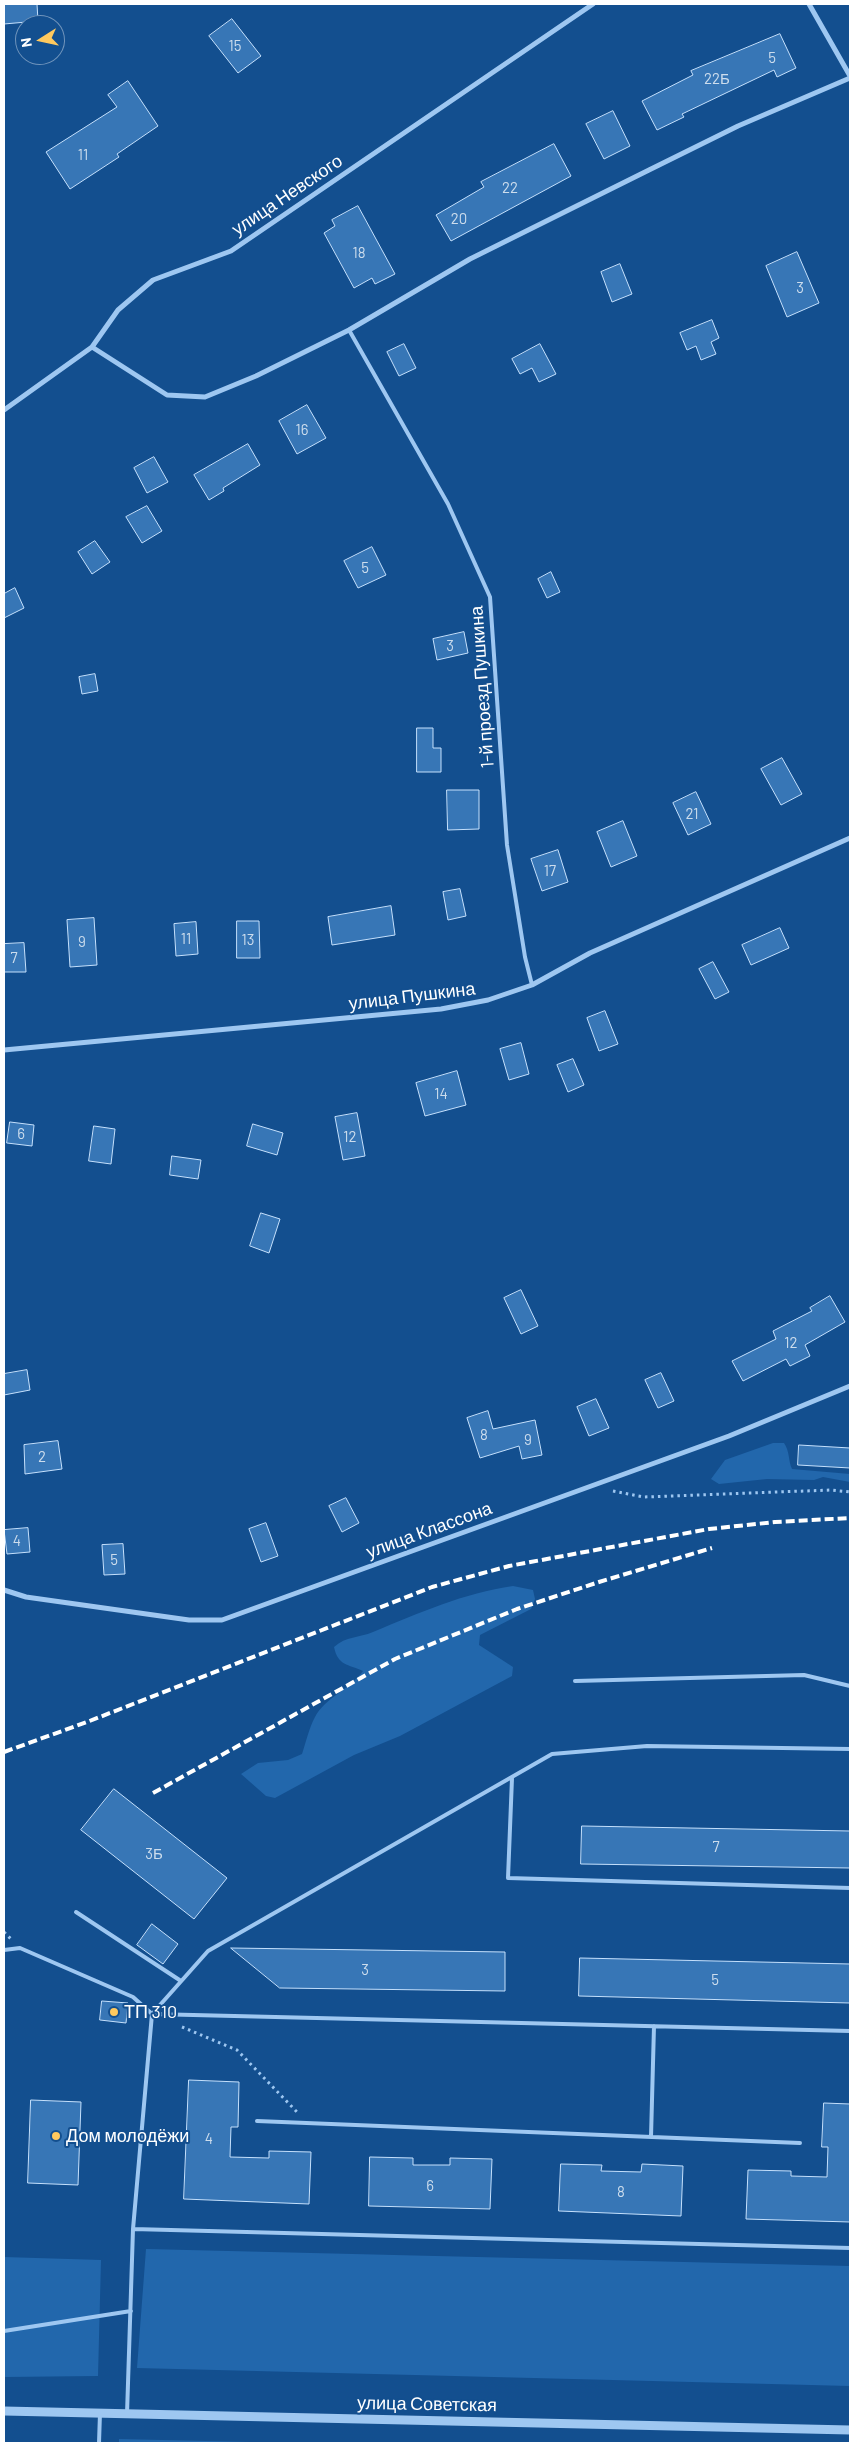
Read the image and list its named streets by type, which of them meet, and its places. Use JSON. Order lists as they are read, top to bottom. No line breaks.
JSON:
{"streets":{"street":["улица Невского","улица Пушкина","улица Классона","улица Советская"],"lane":["1-й проезд Пушкина"]},"crossings":[["1-й проезд Пушкина","улица Пушкина"]],"places":["ТП 310","Дом молодёжи"],"house_numbers":["15","5","22Б","11","22","20","18","3","16","5","3","21","17","11","13","9","7","14","6","12","12","8","9","2","4","5","7","3Б","3","5","4","6","8"],"north":"left"}
